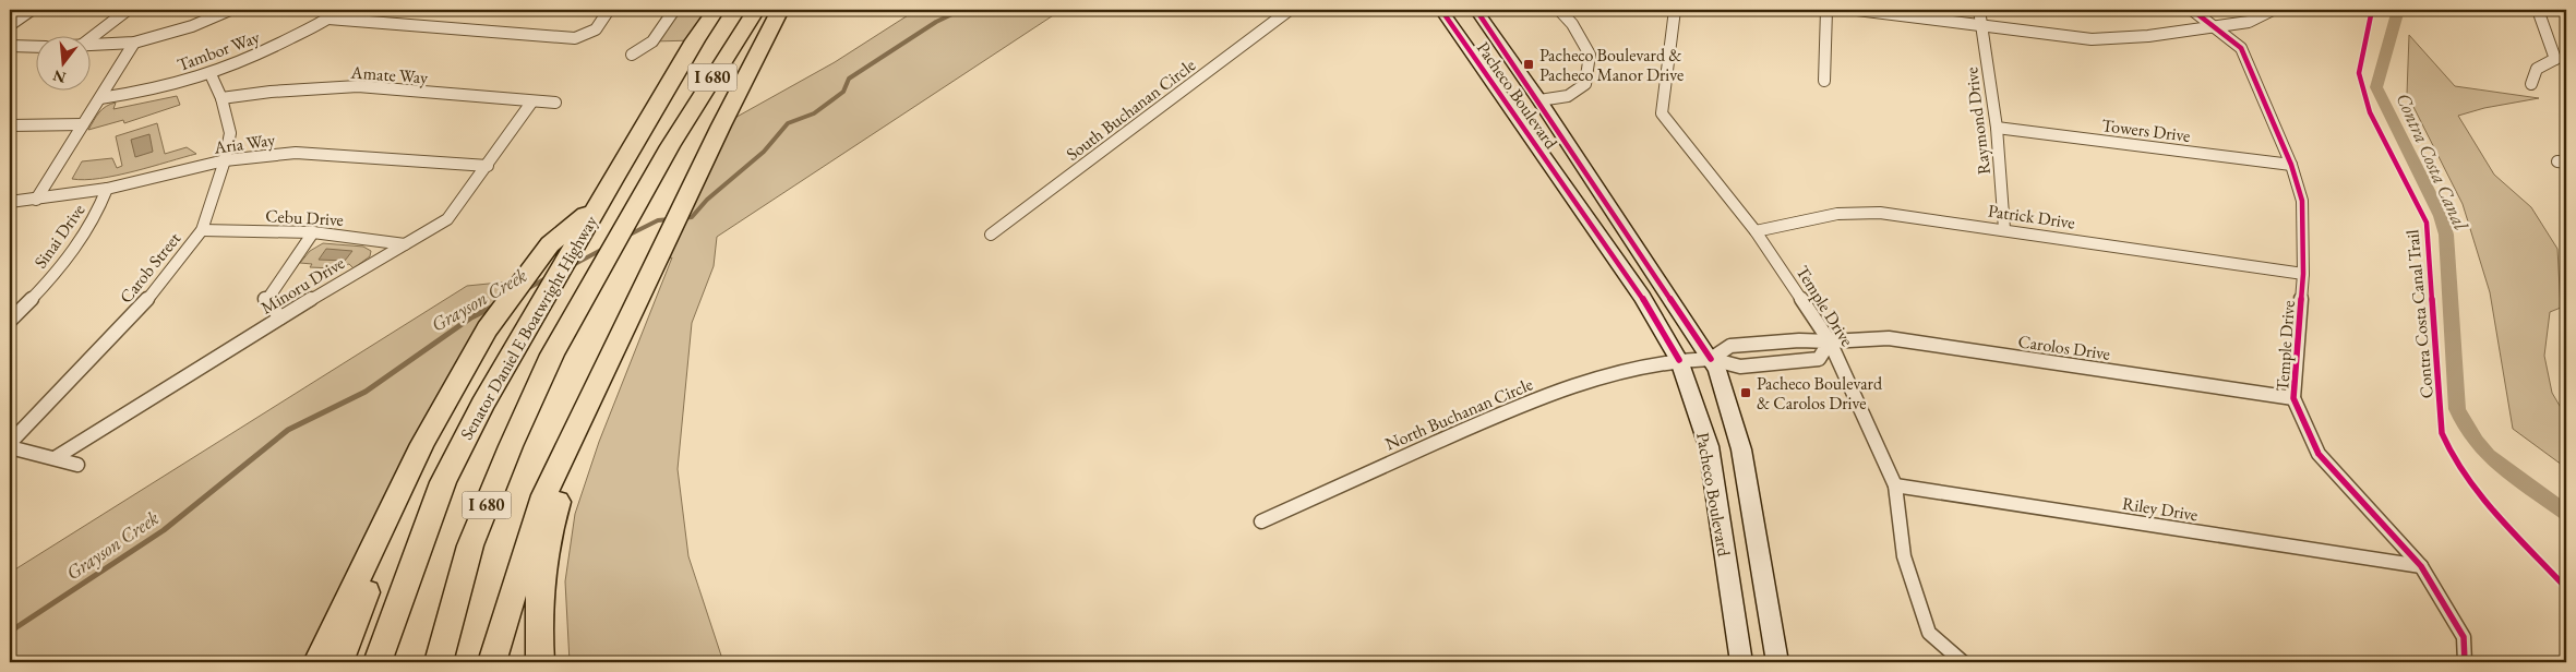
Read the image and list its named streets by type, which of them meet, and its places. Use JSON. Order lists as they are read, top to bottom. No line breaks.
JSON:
{"streets":{"highway":["I 680","Senator Daniel E Boatwright Highway"],"main road":["Pacheco Boulevard"],"street":["Tambor Way","Amate Way","South Buchanan Circle","Raymond Drive","Towers Drive","Aria Way","Patrick Drive","Cebu Drive","Sinai Drive","Carob Street","Minoru Drive","Temple Drive","Carolos Drive","North Buchanan Circle","Riley Drive"],"cycle path":["Contra Costa Canal Trail"]},"crossings":[["Tambor Way","Carob Street"],["Amate Way","Carob Street"],["Amate Way","Minoru Drive"],["Pacheco Boulevard","Carolos Drive"],["Pacheco Boulevard","North Buchanan Circle"],["Raymond Drive","Towers Drive"],["Raymond Drive","Patrick Drive"],["Towers Drive","Temple Drive"],["Aria Way","Sinai Drive"],["Aria Way","Carob Street"],["Aria Way","Minoru Drive"],["Patrick Drive","Temple Drive"],["Cebu Drive","Carob Street"],["Cebu Drive","Minoru Drive"],["Temple Drive","Carolos Drive"],["Temple Drive","Riley Drive"],["Carolos Drive","North Buchanan Circle"]],"water":["Contra Costa Canal","Grayson Creek"],"places":{"transit":["Pacheco Boulevard & Pacheco Manor Drive","Pacheco Boulevard & Carolos Drive"]},"north":"bottom"}
